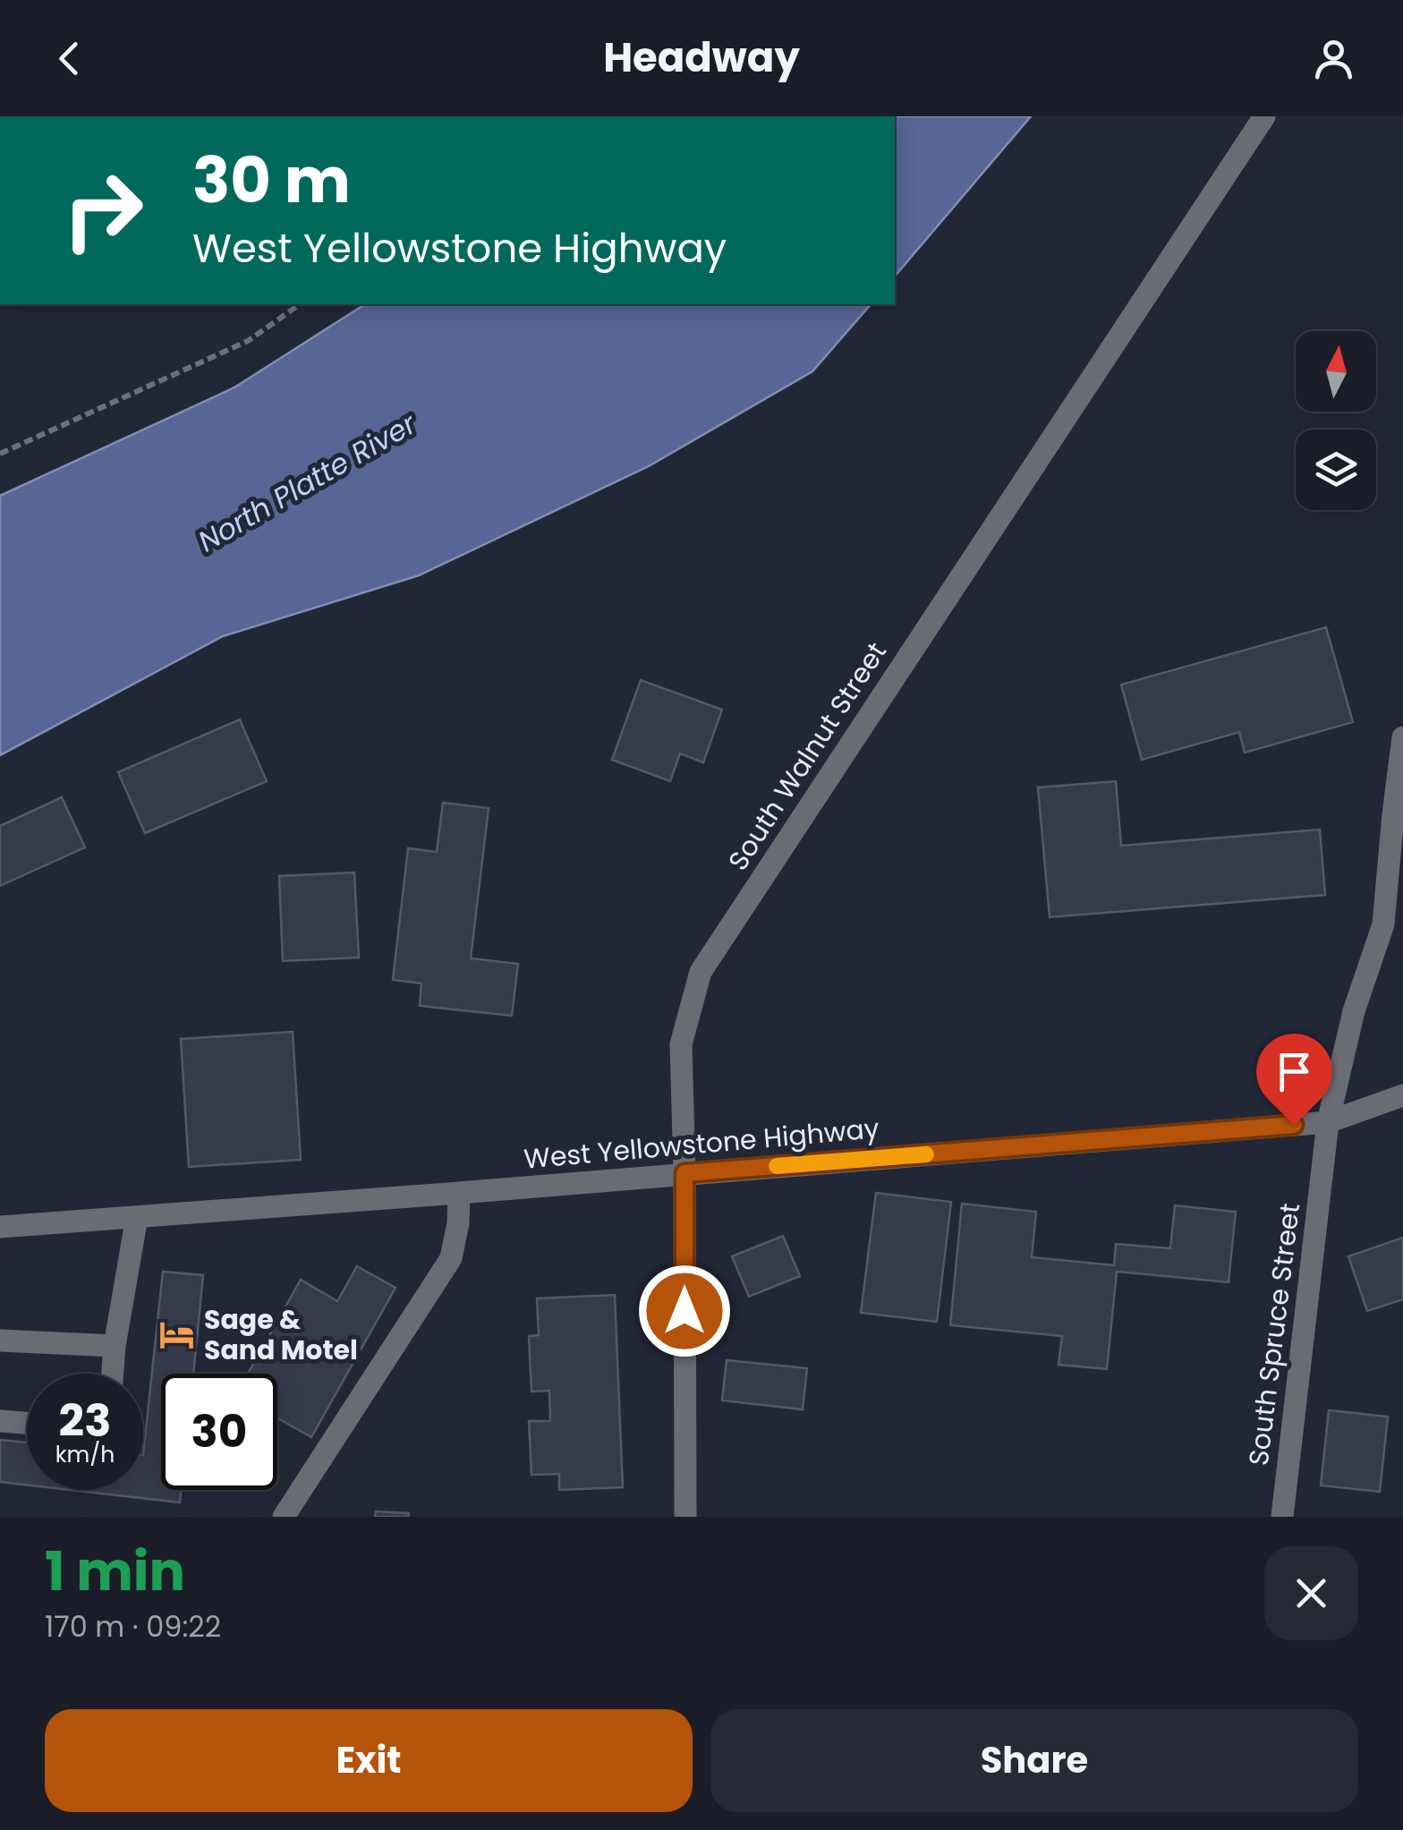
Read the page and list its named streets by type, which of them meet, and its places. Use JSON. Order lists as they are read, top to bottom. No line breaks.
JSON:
{"streets":{"street":["South Walnut Street","West Yellowstone Highway","South Spruce Street"]},"crossings":[["South Walnut Street","West Yellowstone Highway"],["West Yellowstone Highway","South Spruce Street"]],"water":["North Platte River"],"places":{"hotel":["Sage & Sand Motel"]},"north":"top","page":{"header":"Headway","turn":["30 m","West Yellowstone Highway"],"speed":"23 km/h","limit":"30","heading":["1 min","170 m · 09:22"],"buttons":["Exit","Share"]}}
